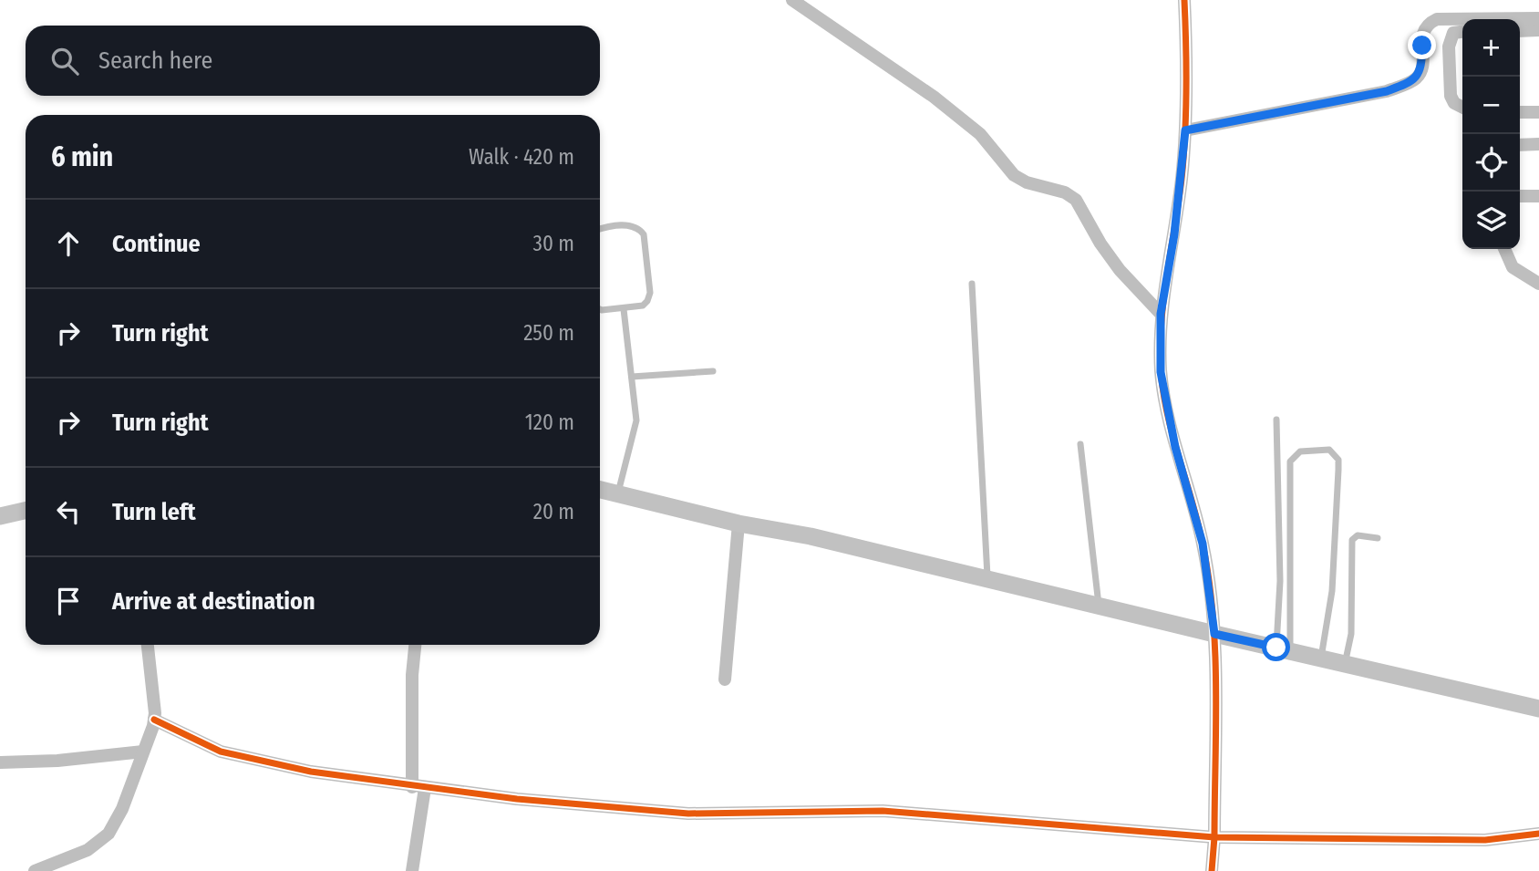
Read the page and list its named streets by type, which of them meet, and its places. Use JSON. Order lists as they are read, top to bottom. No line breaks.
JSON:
{"page":{"map_buttons":["+","−"],"search":"Search here","heading":["6 min","Walk · 420 m"],"list":[["Continue","30 m"],["Turn right","250 m"],["Turn right","120 m"],["Turn left","20 m"],"Arrive at destination"]}}
